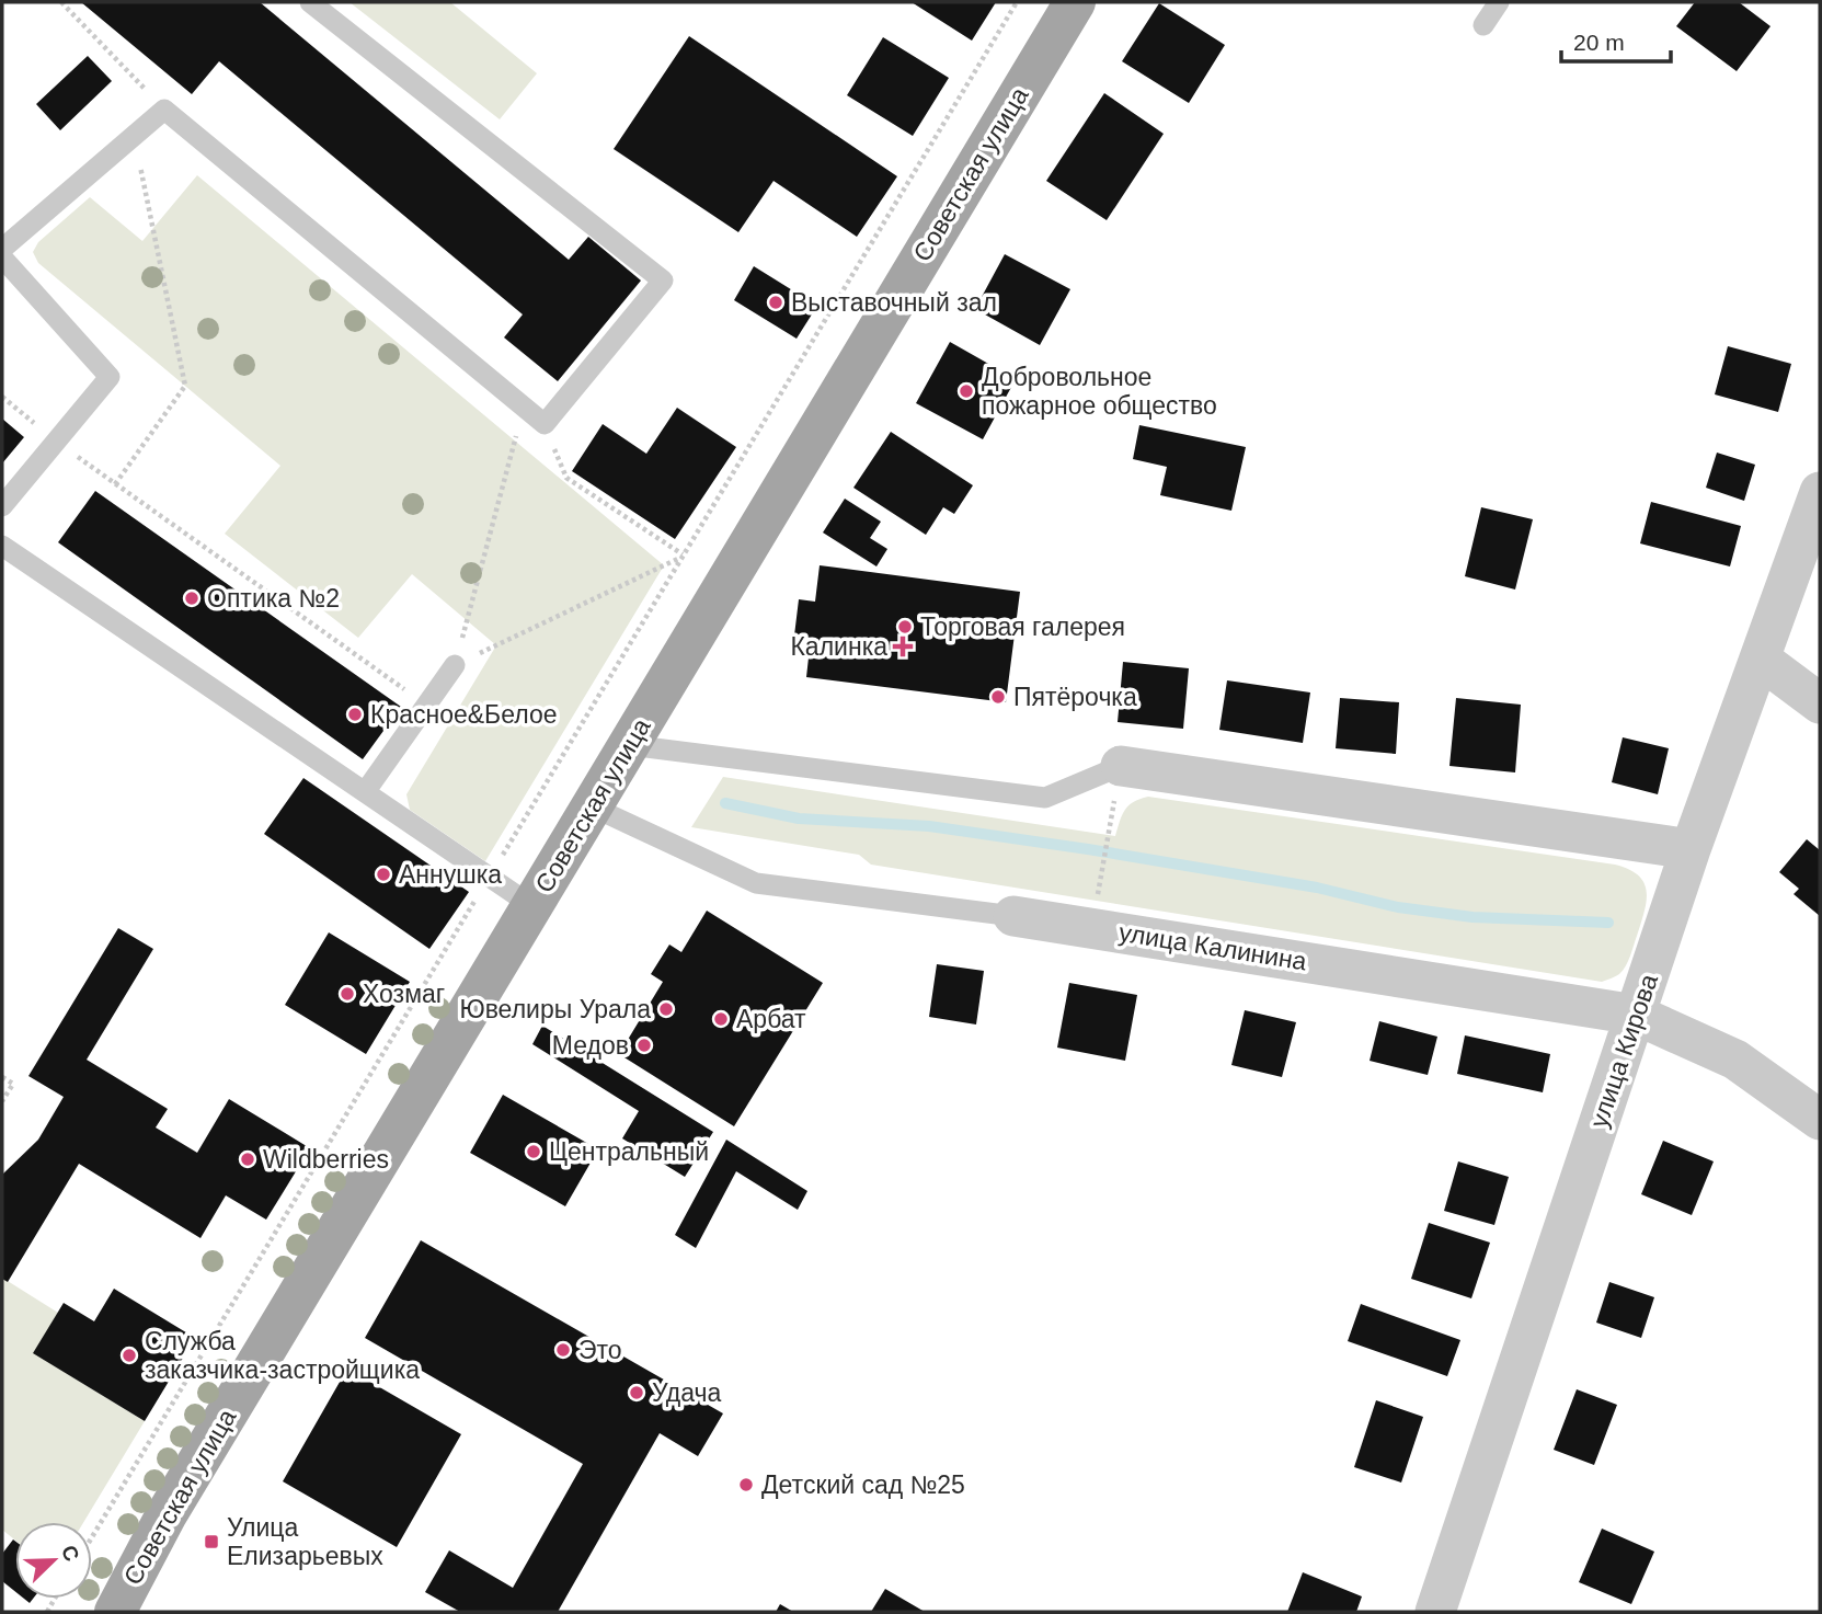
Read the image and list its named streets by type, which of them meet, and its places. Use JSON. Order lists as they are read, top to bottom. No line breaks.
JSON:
{"streets":{"main road":["Советская улица"],"street":["улица Калинина","улица Кирова"]},"crossings":[["Советская улица","улица Калинина"],["улица Калинина","улица Кирова"]],"places":{"other":["Выставочный зал","Добровольное пожарное общество","Оптика №2","Торговая галерея","Пятёрочка","Красное&Белое","Аннушка","Хозмаг","Ювелиры Урала","Арбат","Медов","Центральный","Wildberries","Это","Служба заказчика-застройщика","Удача","Детский сад №25"],"health":["Калинка"],"transit":["Улица Елизарьевых"]},"scale_bar":"20 m","north":"top right"}
